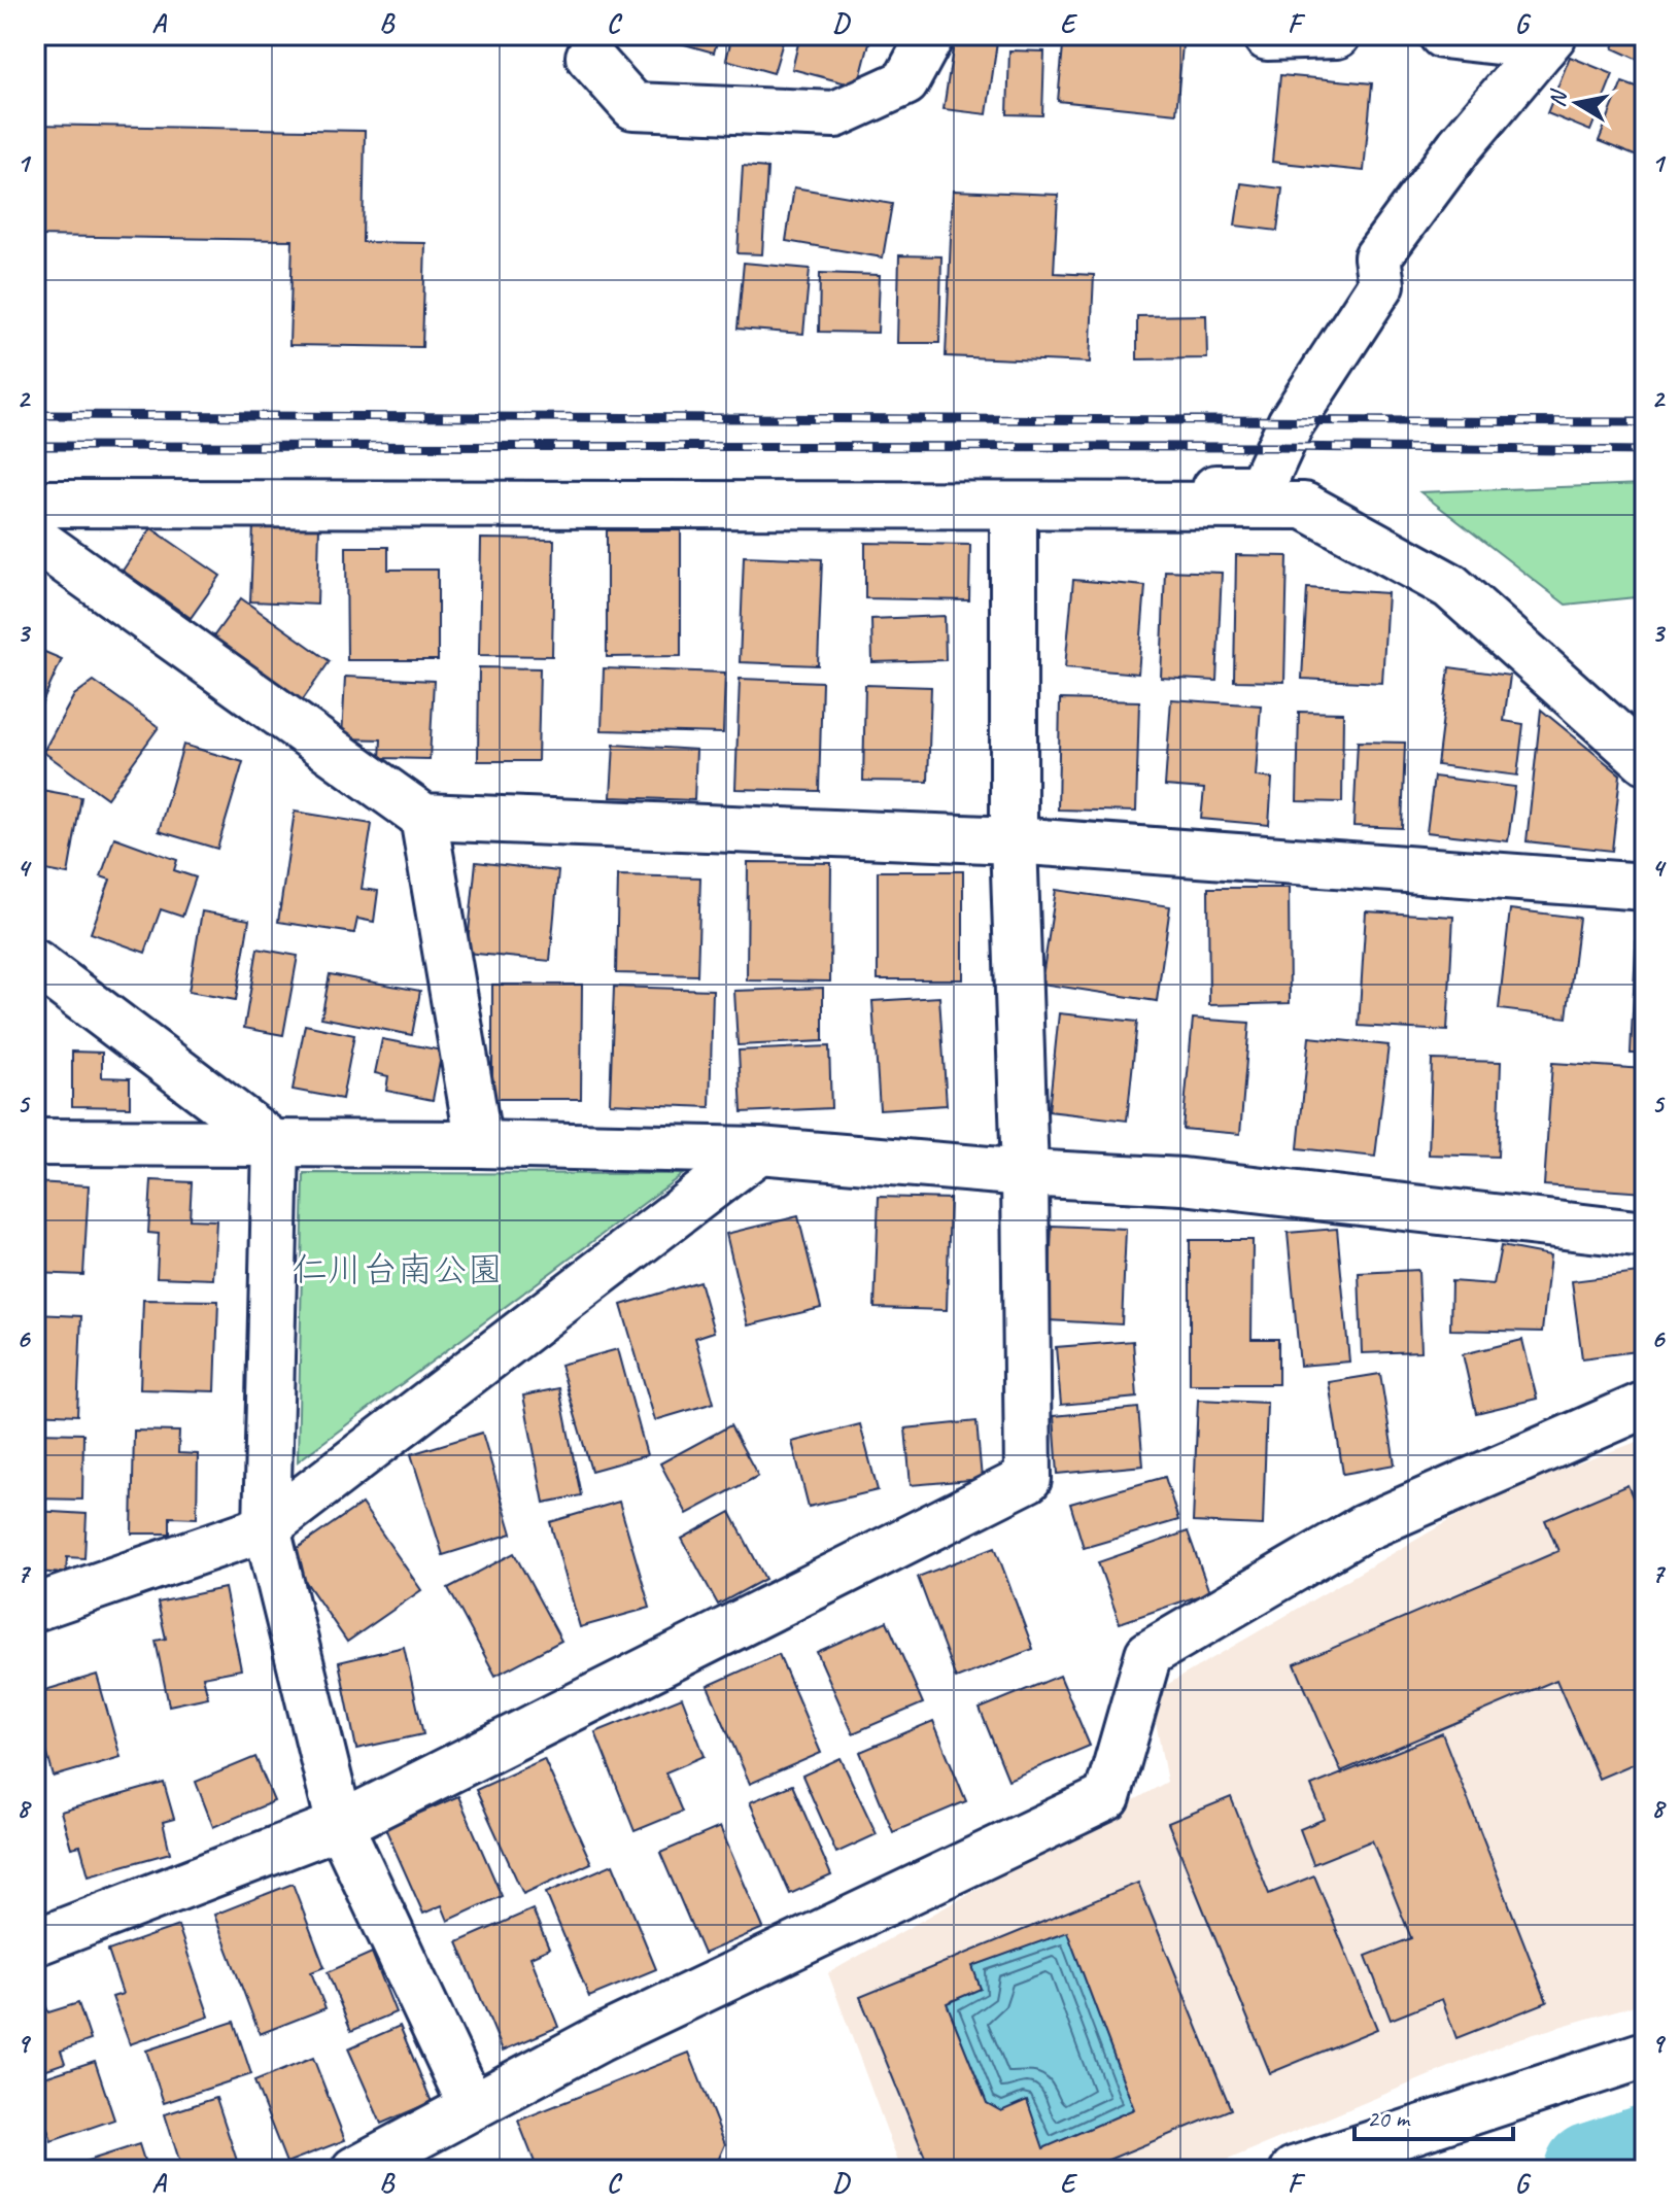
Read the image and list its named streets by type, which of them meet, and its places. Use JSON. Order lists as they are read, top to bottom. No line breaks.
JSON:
{"parks":["仁川台南公園"],"scale_bar":"20 m","north":"left","grid":{"columns":["A","B","C","D","E","F","G"],"rows":["1","2","3","4","5","6","7","8","9"]}}
